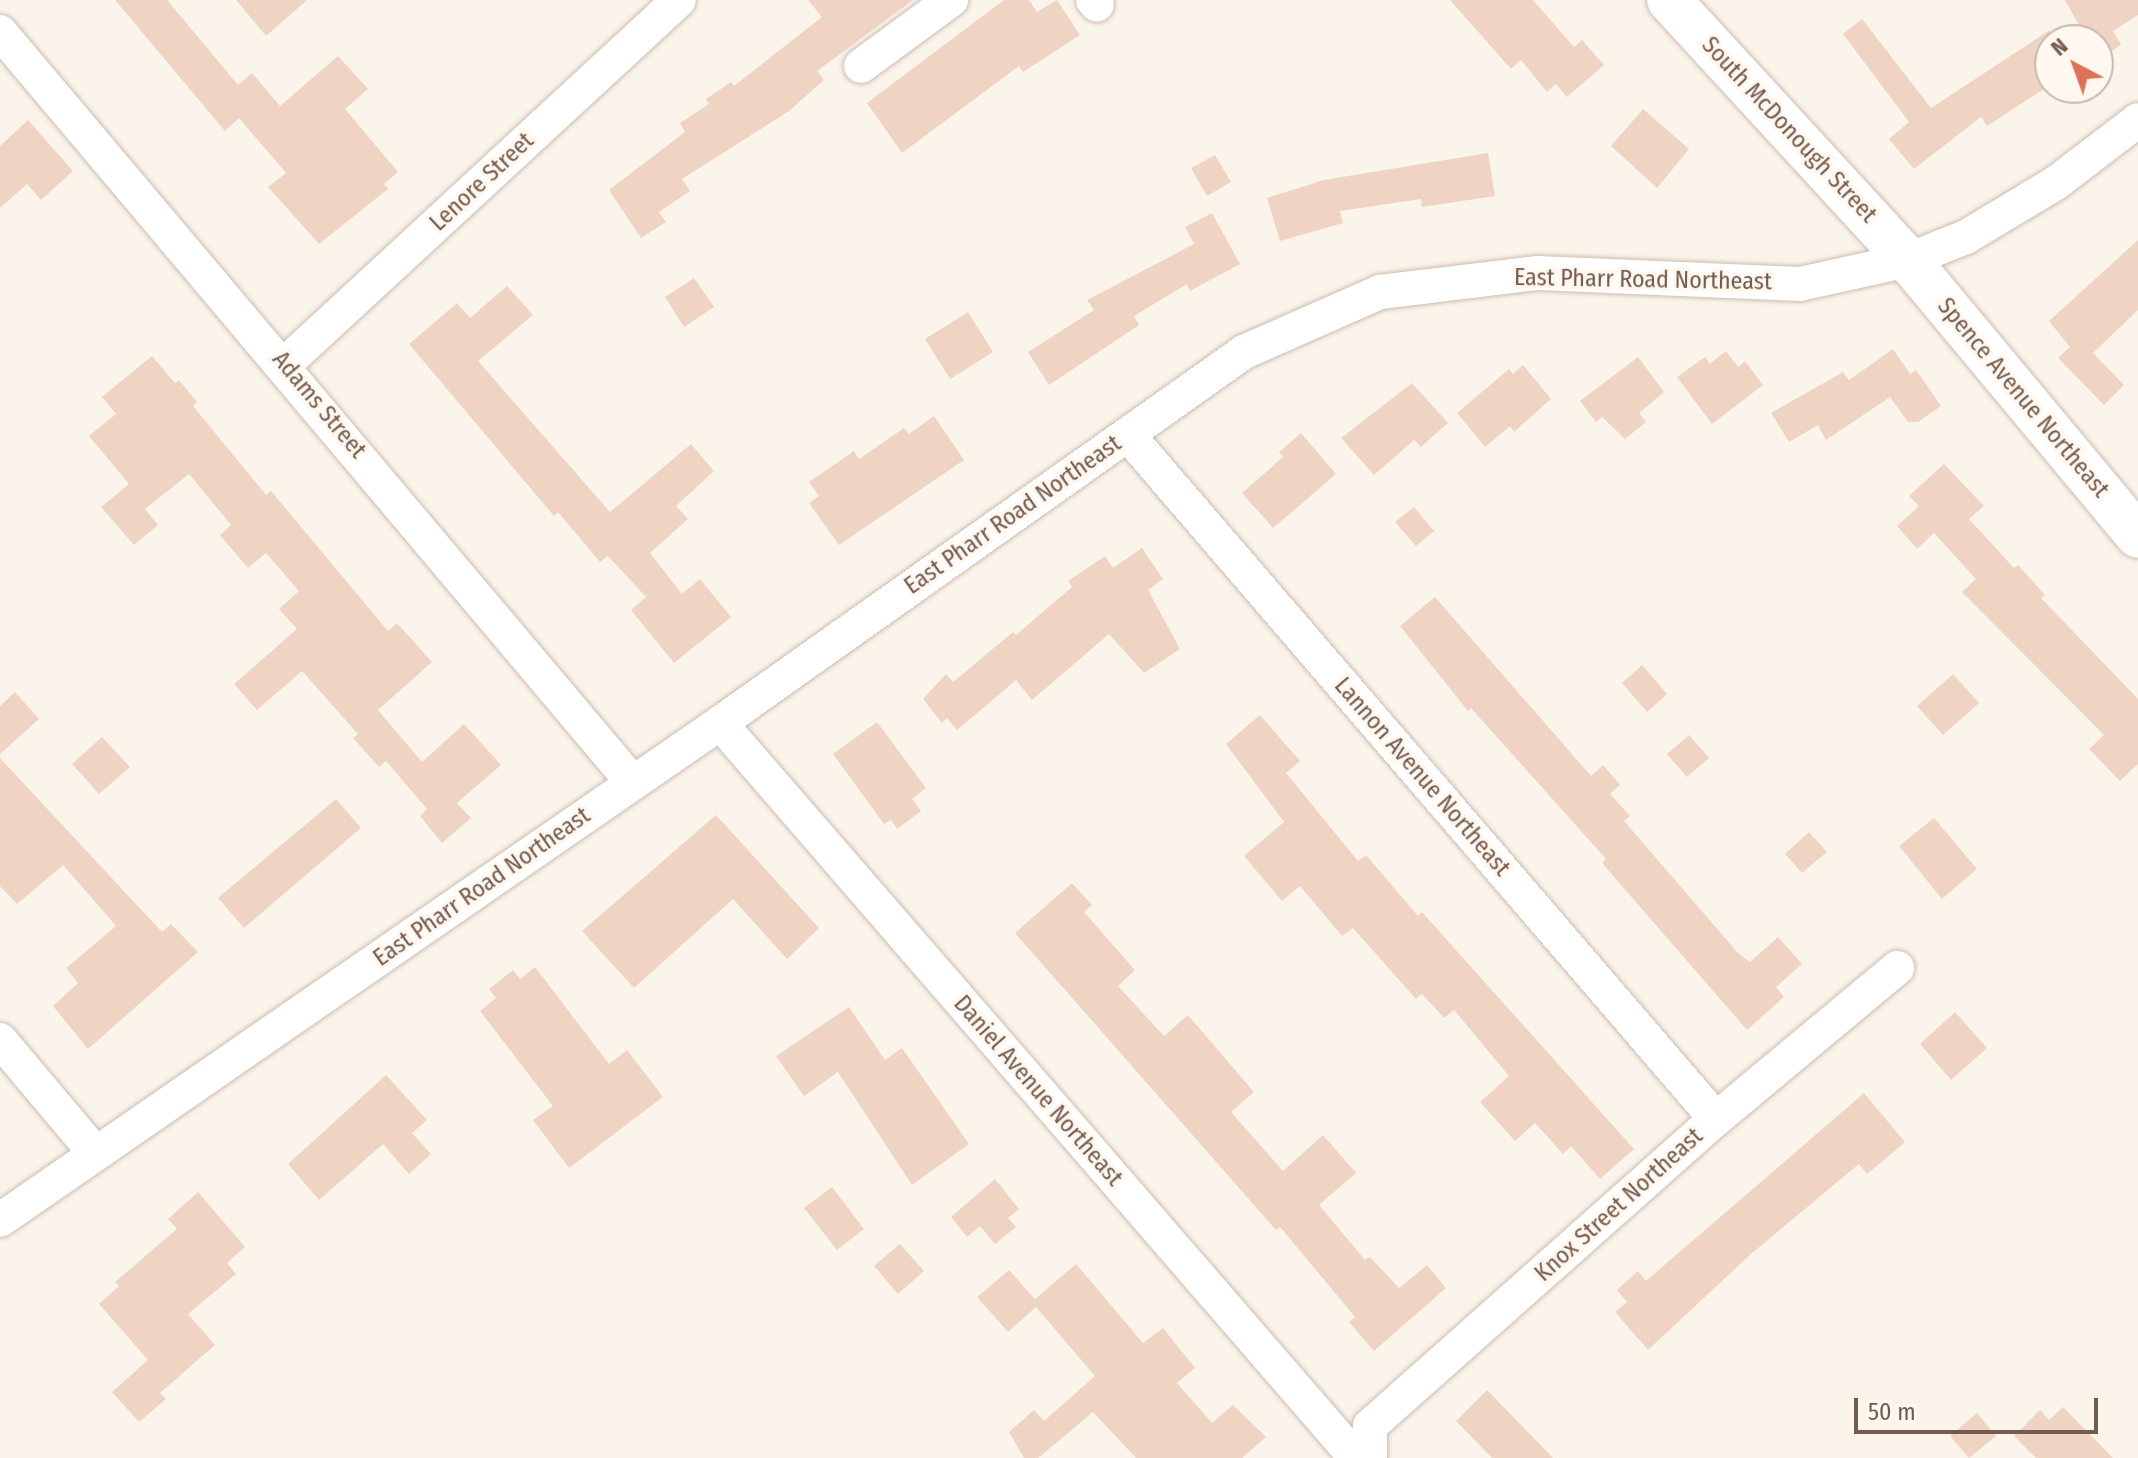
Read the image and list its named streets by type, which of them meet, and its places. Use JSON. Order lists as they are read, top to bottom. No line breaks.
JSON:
{"streets":{"street":["South McDonough Street","Lenore Street","East Pharr Road Northeast","Spence Avenue Northeast","Adams Street","Lannon Avenue Northeast","Daniel Avenue Northeast","Knox Street Northeast"]},"crossings":[["South McDonough Street","East Pharr Road Northeast"],["South McDonough Street","Spence Avenue Northeast"],["Lenore Street","Adams Street"],["East Pharr Road Northeast","Spence Avenue Northeast"],["East Pharr Road Northeast","Adams Street"],["East Pharr Road Northeast","Lannon Avenue Northeast"],["East Pharr Road Northeast","Daniel Avenue Northeast"],["Lannon Avenue Northeast","Knox Street Northeast"]],"scale_bar":"50 m","north":"top left"}
